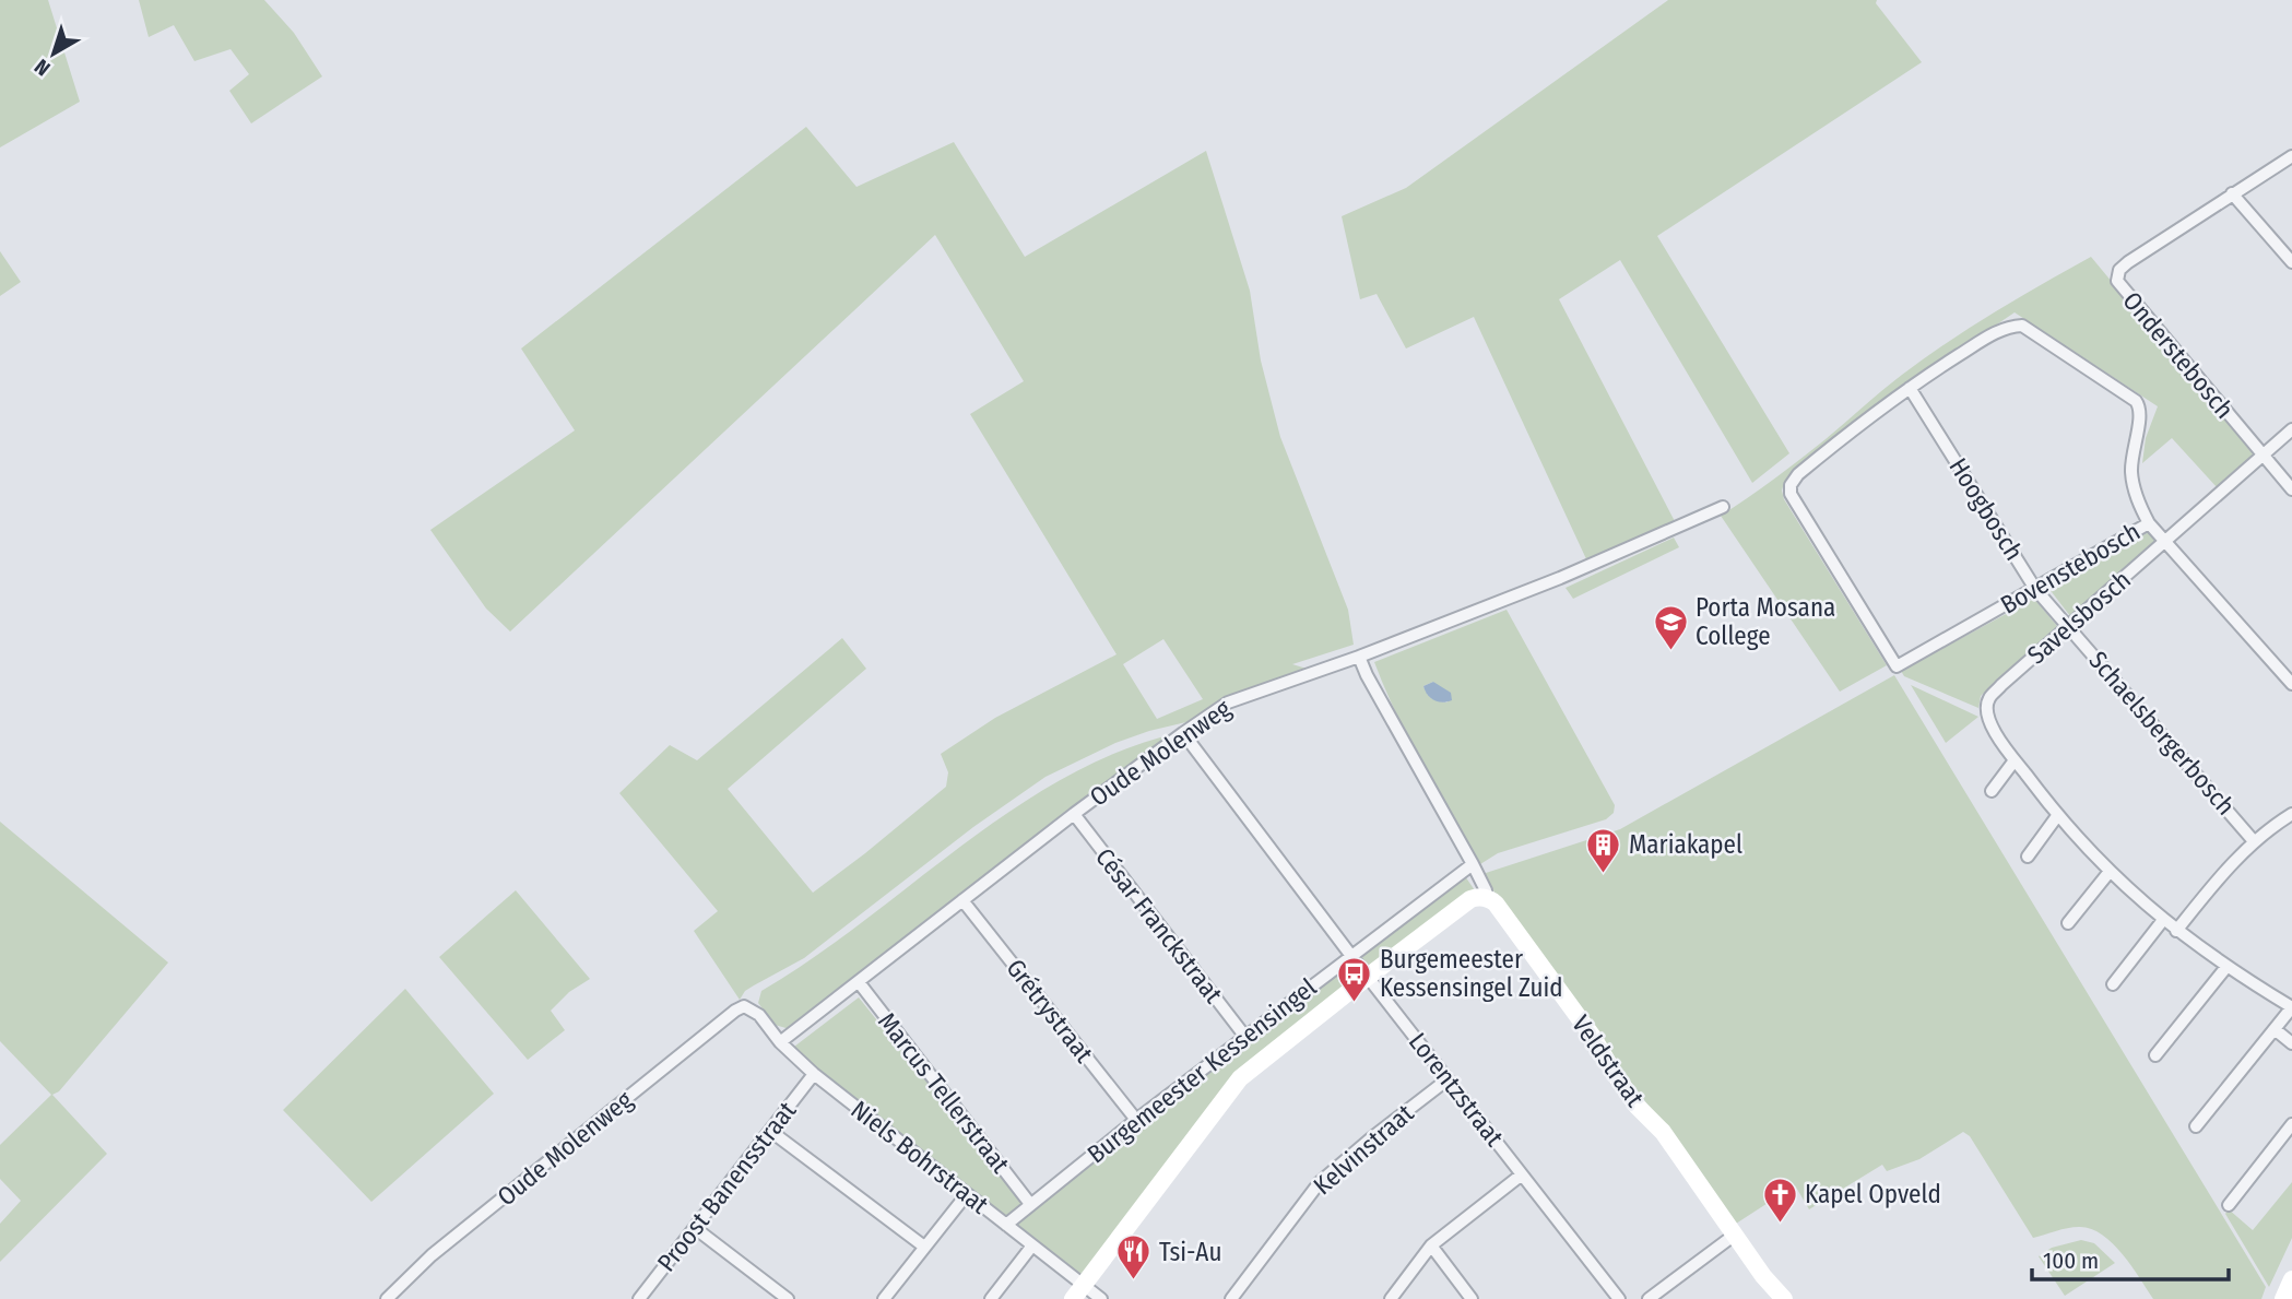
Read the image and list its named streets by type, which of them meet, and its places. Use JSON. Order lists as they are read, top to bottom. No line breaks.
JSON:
{"streets":{"street":["Onderstebosch","Hoogbosch","Bovenstebosch","Savelsbosch","Schaelsbergerbosch","Oude Molenweg","César Franckstraat","Grétrystraat","Veldstraat","Burgemeester Kessensingel","Lorentzstraat","Marcus Tellerstraat","Kelvinstraat","Niels Bohrstraat","Proost Banensstraat"]},"crossings":[["Onderstebosch","Savelsbosch"],["Hoogbosch","Bovenstebosch"],["Hoogbosch","Savelsbosch"],["Hoogbosch","Schaelsbergerbosch"],["Savelsbosch","Schaelsbergerbosch"],["Oude Molenweg","César Franckstraat"],["Oude Molenweg","Grétrystraat"],["Oude Molenweg","Veldstraat"],["Oude Molenweg","Lorentzstraat"],["Oude Molenweg","Marcus Tellerstraat"],["Oude Molenweg","Niels Bohrstraat"],["César Franckstraat","Burgemeester Kessensingel"],["Grétrystraat","Burgemeester Kessensingel"],["Veldstraat","Burgemeester Kessensingel"],["Burgemeester Kessensingel","Lorentzstraat"],["Burgemeester Kessensingel","Marcus Tellerstraat"],["Burgemeester Kessensingel","Niels Bohrstraat"],["Lorentzstraat","Kelvinstraat"],["Niels Bohrstraat","Proost Banensstraat"]],"places":{"school or university":["Porta Mosana College"],"building":["Mariakapel"],"bus stop":["Burgemeester Kessensingel Zuid"],"church":["Kapel Opveld"],"restaurant":["Tsi-Au"]},"scale_bar":"100 m","north":"bottom left"}
